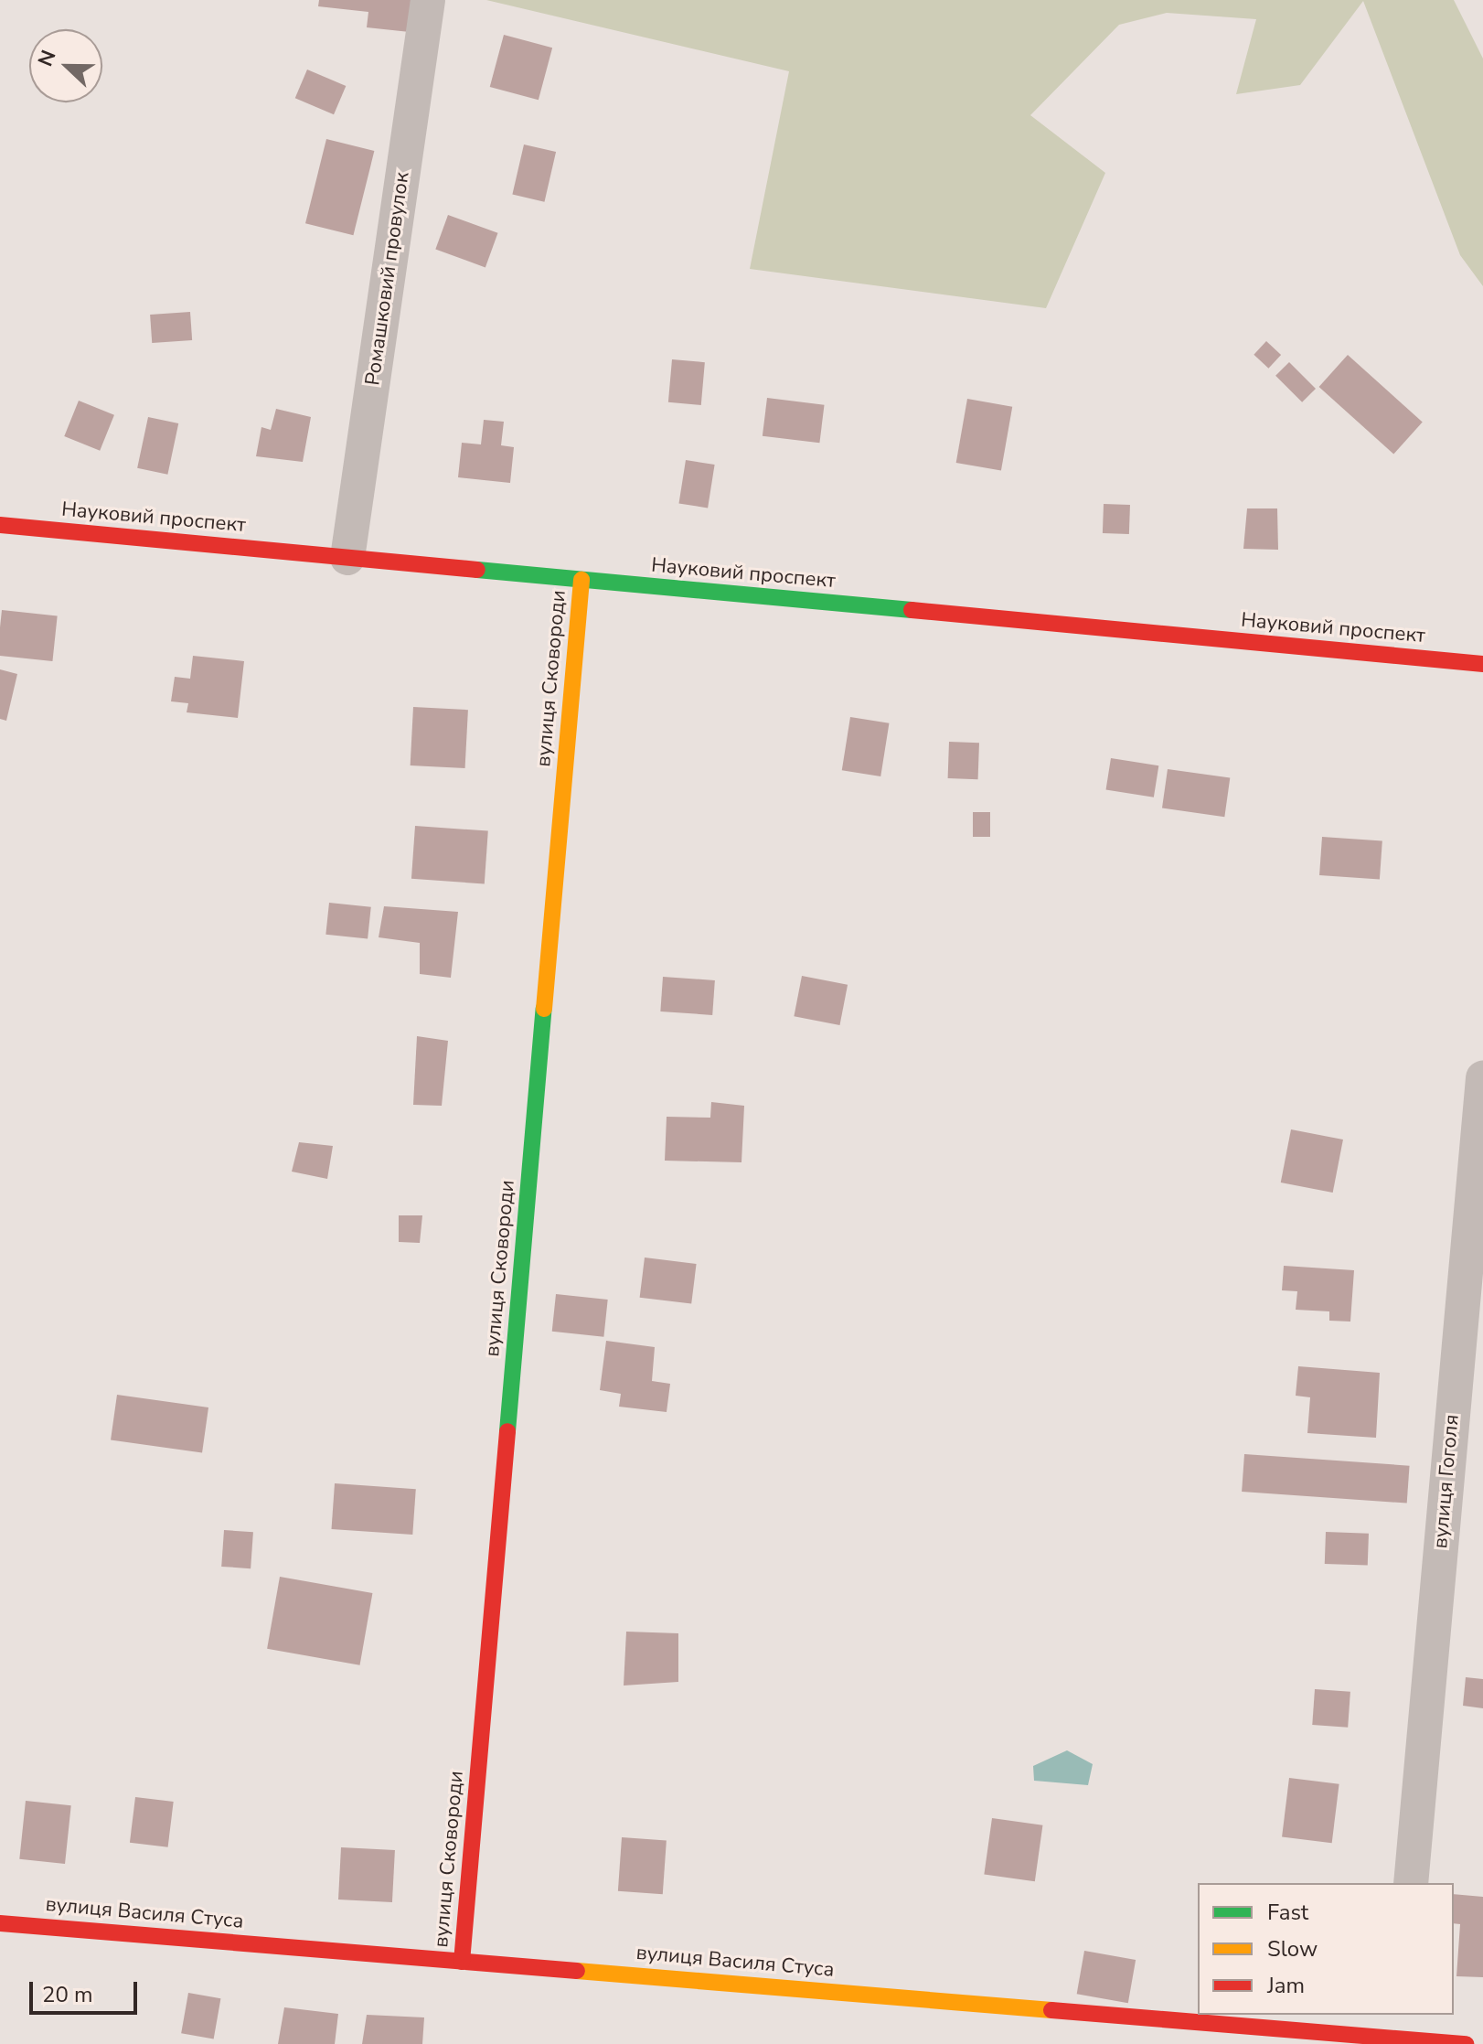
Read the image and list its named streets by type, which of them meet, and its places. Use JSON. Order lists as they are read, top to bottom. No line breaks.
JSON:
{"streets":{"street":["Ромашковий провулок","Науковий проспект","вулиця Сковороди","вулиця Гоголя","вулиця Василя Стуса"]},"crossings":[["Ромашковий провулок","Науковий проспект"],["Науковий проспект","вулиця Сковороди"],["вулиця Сковороди","вулиця Василя Стуса"]],"legend":["Fast","Slow","Jam"],"scale_bar":"20 m","north":"left"}
